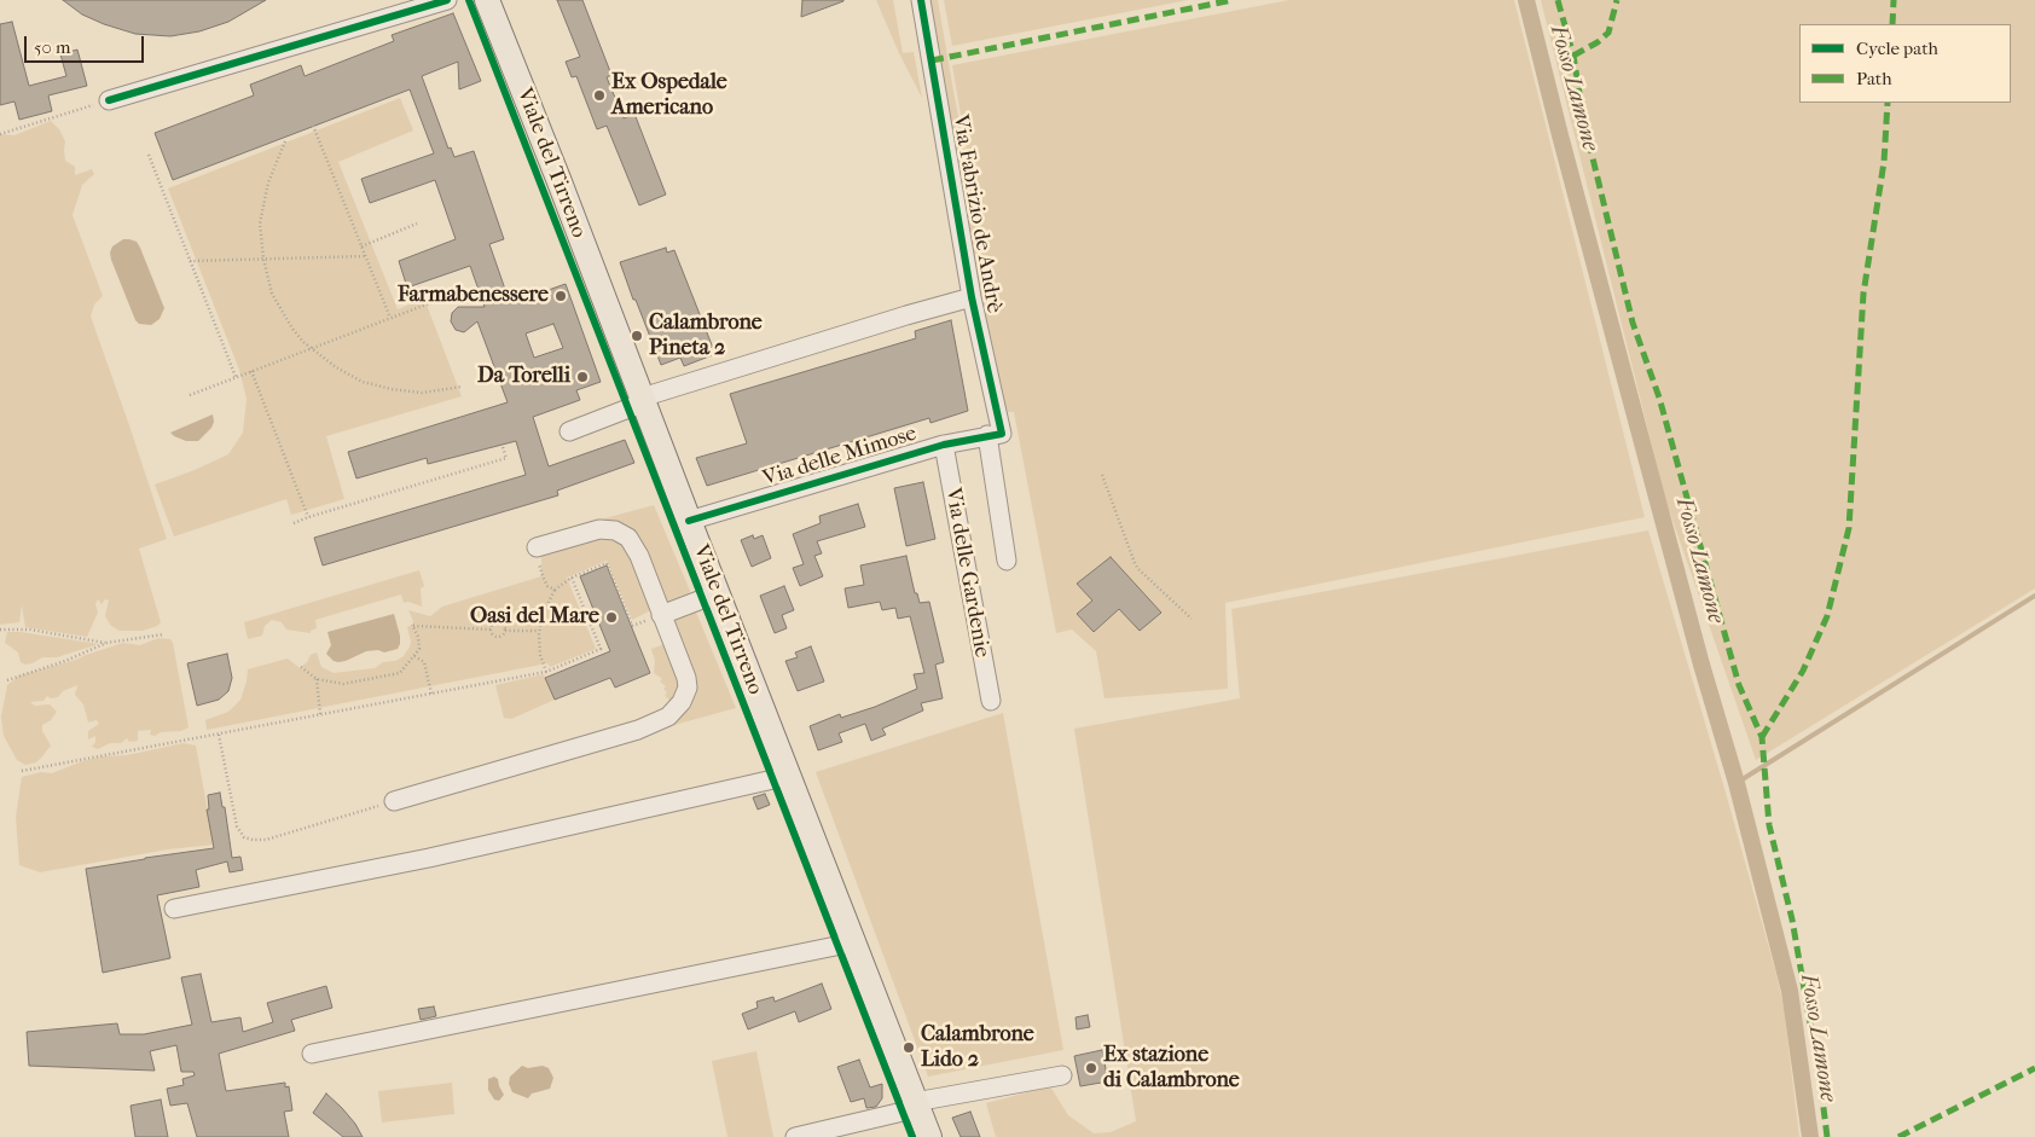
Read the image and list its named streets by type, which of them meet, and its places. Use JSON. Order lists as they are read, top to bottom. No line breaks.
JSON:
{"streets":{"main road":["Viale del Tirreno"],"street":["Via Fabrizio de Andrè","Via delle Mimose","Via delle Gardenie"]},"crossings":[["Viale del Tirreno","Via Fabrizio de Andrè"],["Viale del Tirreno","Via delle Mimose"],["Via Fabrizio de Andrè","Via delle Mimose"],["Via delle Mimose","Via delle Gardenie"]],"water":["Fosso Lamone"],"places":["Ex Ospedale Americano","Farmabenessere","Calambrone Pineta 2","Da Torelli","Oasi del Mare","Calambrone Lido 2","Ex stazione di Calambrone"],"legend":["Cycle path","Path"],"scale_bar":"50 m"}
